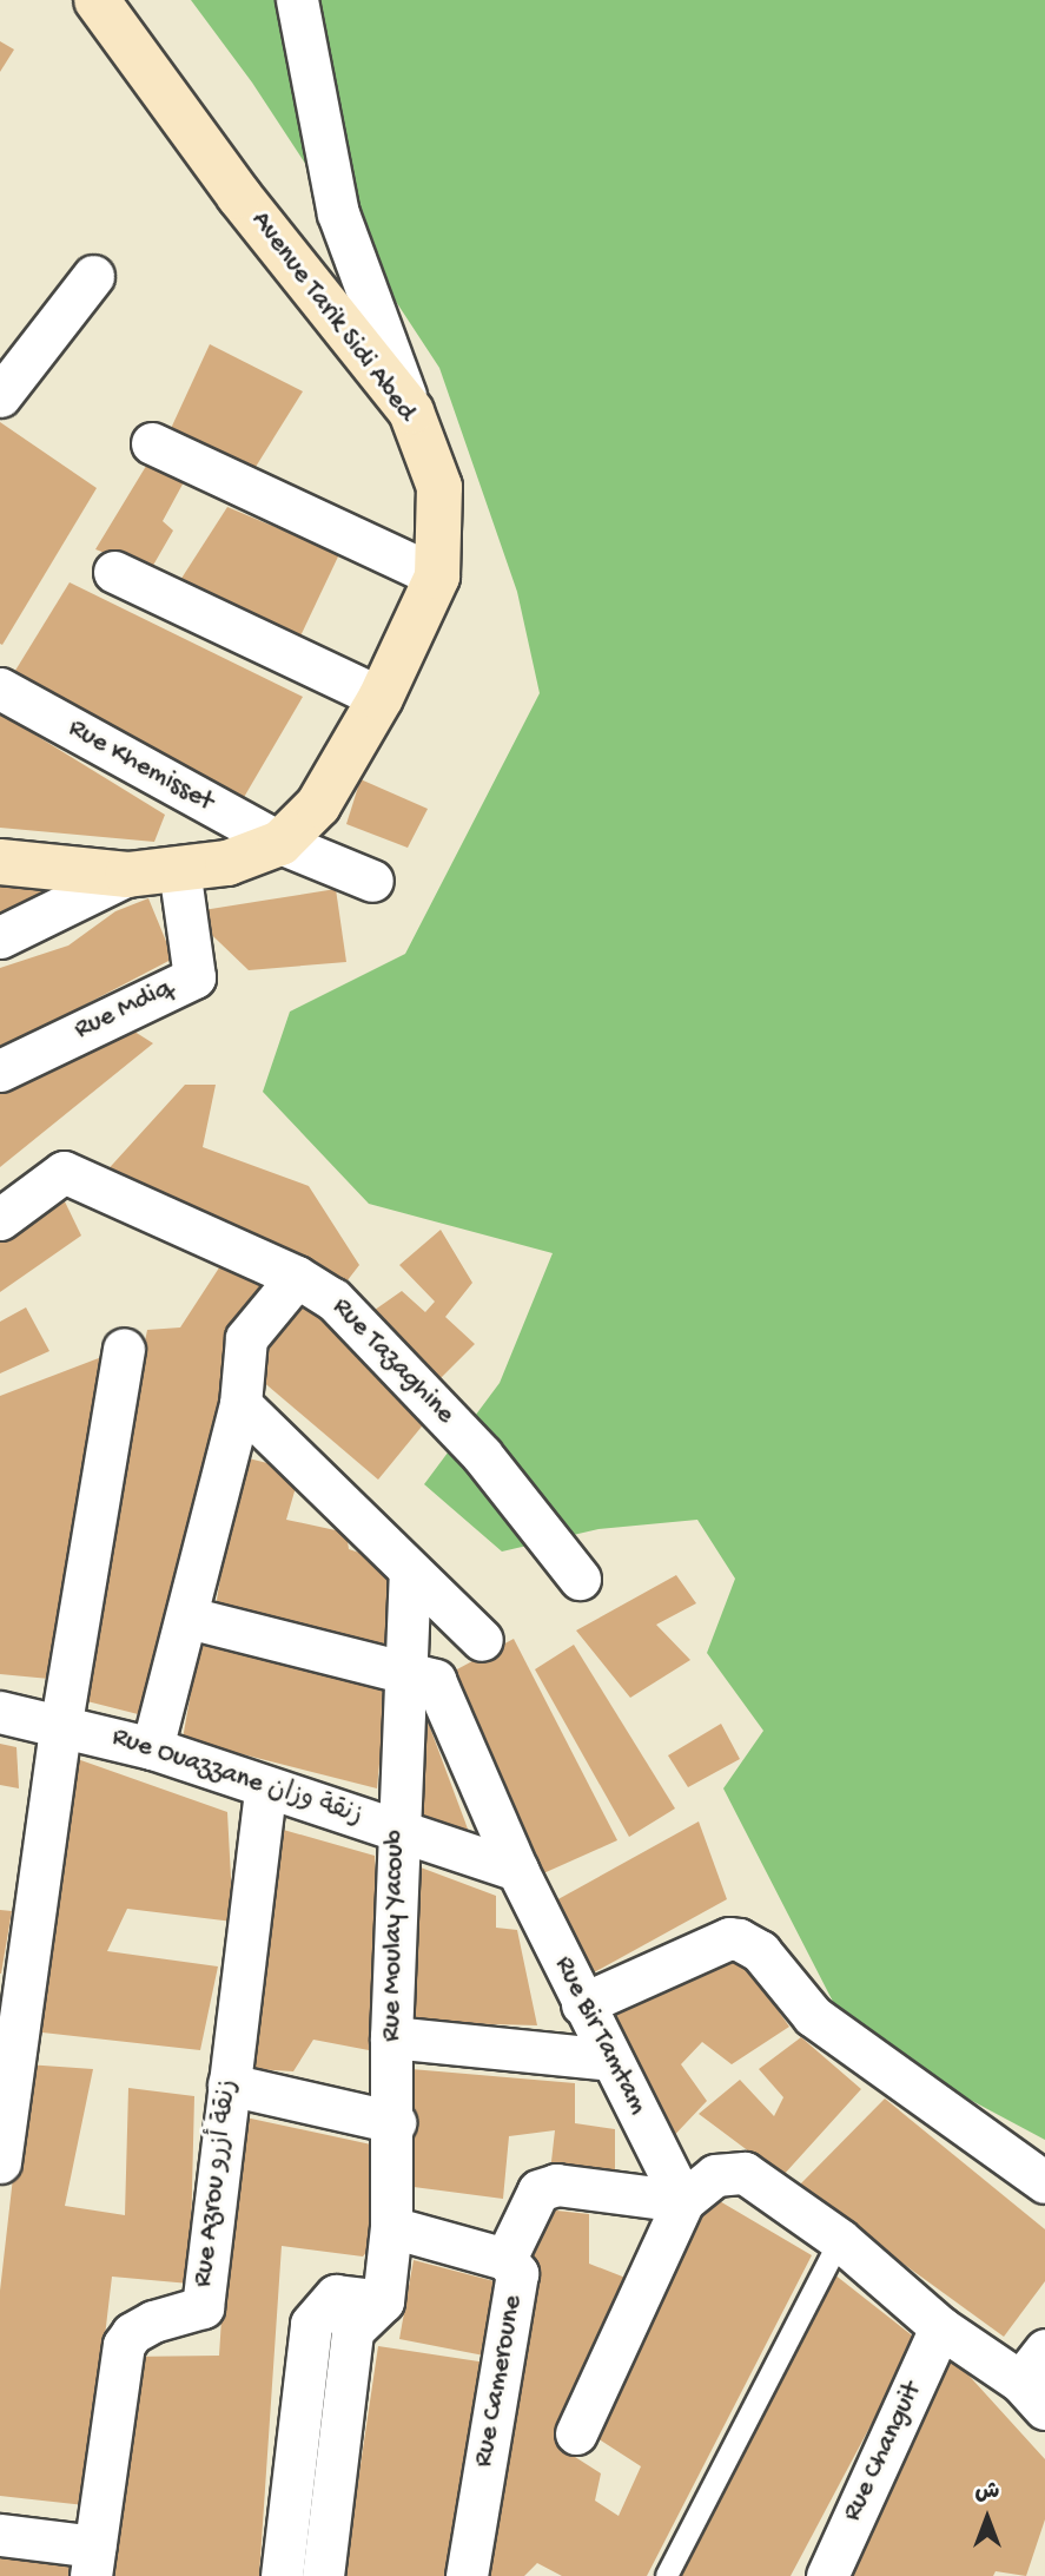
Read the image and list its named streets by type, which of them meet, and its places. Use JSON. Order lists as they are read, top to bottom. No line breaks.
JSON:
{"streets":{"street":["Avenue Tarik Sidi Abed","Rue Khemisset","Rue Mdiq","Rue Tazaghine","Rue Ouazzane زنقة وزان","Rue Moulay Yacoub","Rue Bir Tamtam","Rue Azrou زنقة أزرو","Rue Cameroune","Rue Changuit"]},"crossings":[["Avenue Tarik Sidi Abed","Rue Khemisset"],["Avenue Tarik Sidi Abed","Rue Mdiq"],["Rue Ouazzane زنقة وزان","Rue Moulay Yacoub"],["Rue Ouazzane زنقة وزان","Rue Bir Tamtam"],["Rue Ouazzane زنقة وزان","Rue Azrou زنقة أزرو"],["Rue Moulay Yacoub","Rue Bir Tamtam"],["Rue Moulay Yacoub","Rue Cameroune"]],"north":"top"}
